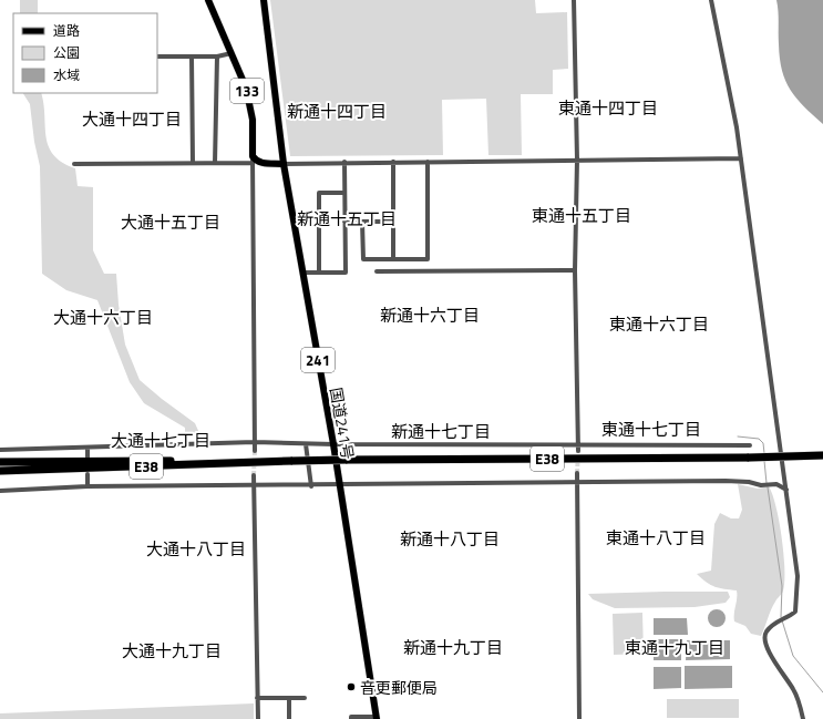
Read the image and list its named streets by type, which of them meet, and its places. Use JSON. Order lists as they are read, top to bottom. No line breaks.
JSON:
{"streets":{"highway":["E38"],"main road":["133","241","国道241号"]},"districts":["東通十四丁目","新通十四丁目","大通十四丁目","東通十五丁目","新通十五丁目","大通十五丁目","新通十六丁目","大通十六丁目","東通十六丁目","東通十七丁目","新通十七丁目","大通十七丁目","東通十八丁目","新通十八丁目","大通十八丁目","新通十九丁目","東通十九丁目","大通十九丁目"],"places":["音更郵便局"],"legend":["道路","公園","水域"]}
